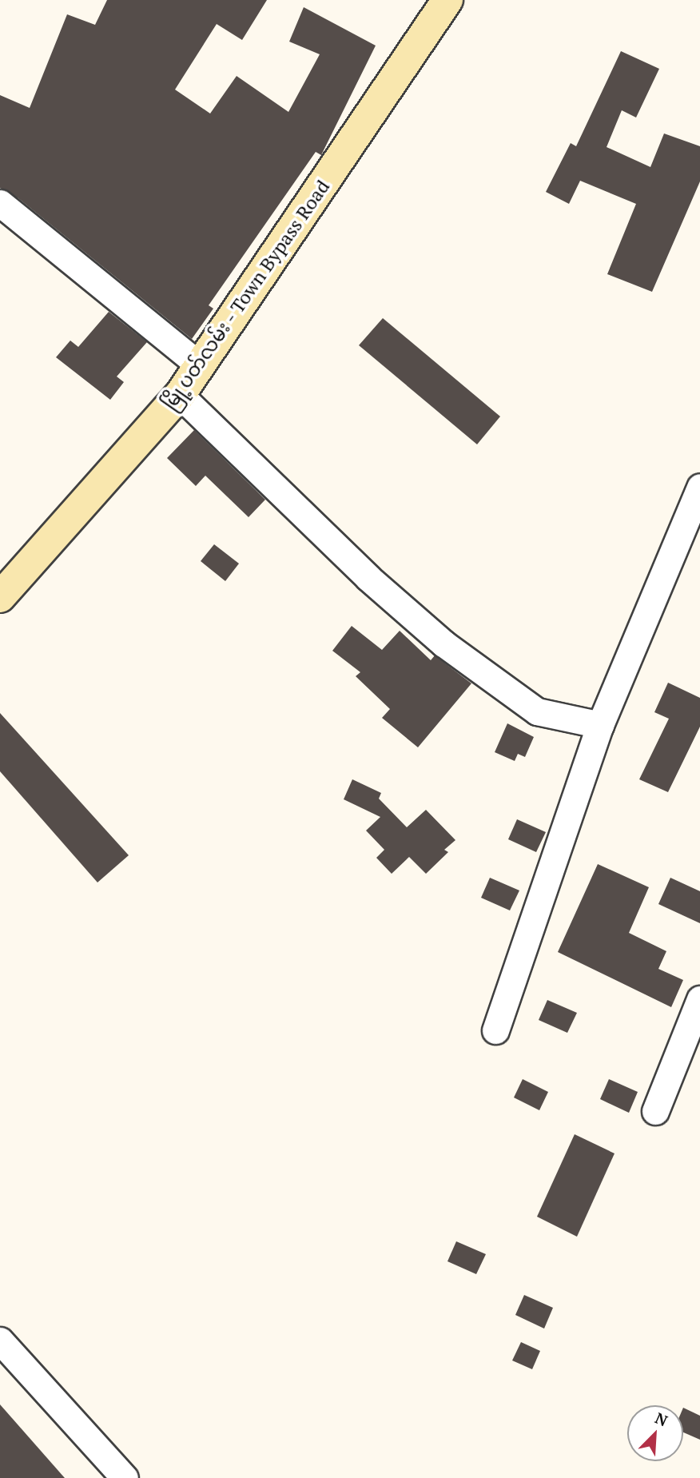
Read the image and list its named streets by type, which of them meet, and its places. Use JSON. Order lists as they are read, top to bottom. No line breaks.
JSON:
{"streets":{"main road":["မြို့ပတ်လမ်း - Town Bypass Road"]},"north":"top right"}
